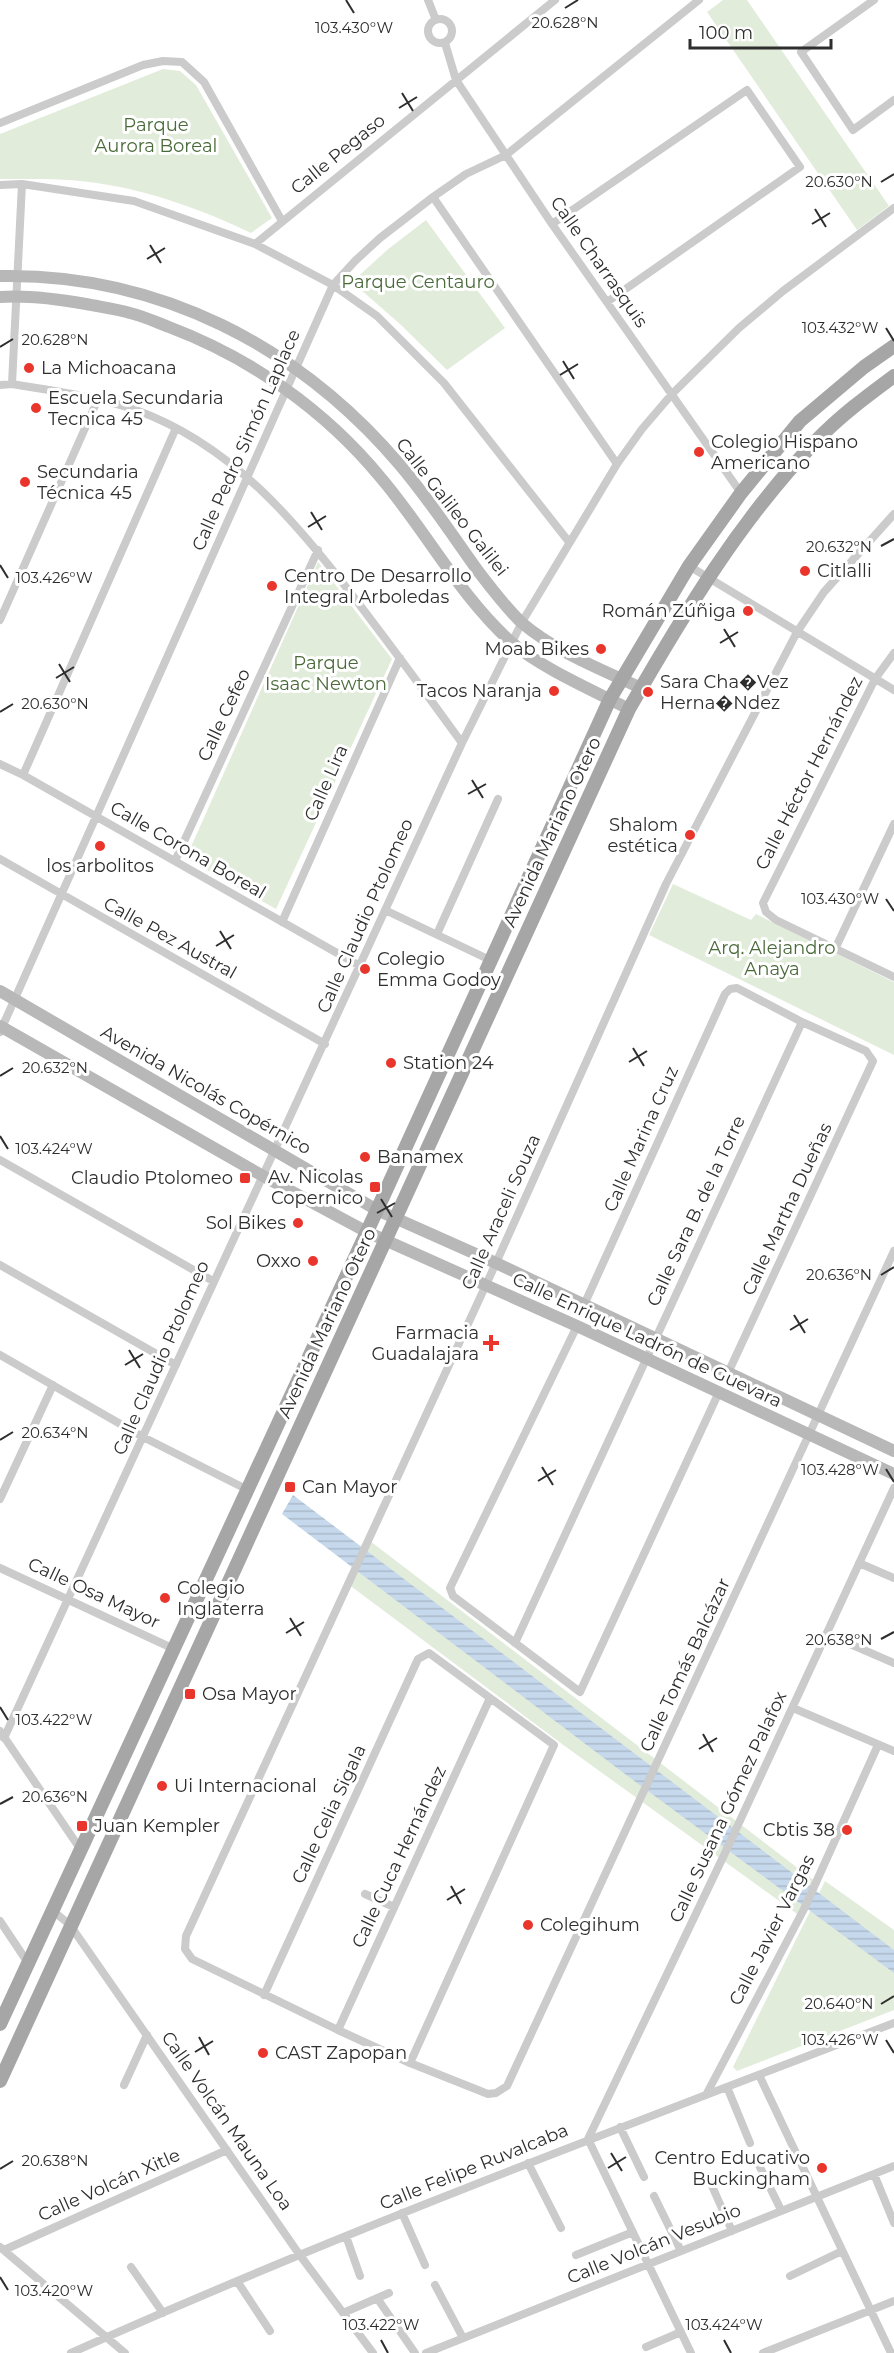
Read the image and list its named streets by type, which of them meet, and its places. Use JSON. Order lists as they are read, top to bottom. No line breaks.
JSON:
{"streets":{"main road":["Avenida Mariano Otero"],"street":["Calle Pegaso","Calle Charrasquis","Calle Pedro Simón Laplace","Calle Galileo Galilei","Calle Cefeo","Calle Héctor Hernández","Calle Lira","Calle Corona Boreal","Calle Claudio Ptolomeo","Calle Pez Austral","Avenida Nicolás Copérnico","Calle Marina Cruz","Calle Martha Dueñas","Calle Sara B. de la Torre","Calle Araceli Souza","Calle Enrique Ladrón de Guevara","Calle Osa Mayor","Calle Tomás Balcázar","Calle Susana Gómez Palafox","Calle Celia Sigala","Calle Cuca Hernández","Calle Javier Vargas","Calle Volcán Mauna Loa","Calle Felipe Ruvalcaba","Calle Volcán Xitle","Calle Volcán Vesubio"]},"crossings":[["Calle Pegaso","Calle Charrasquis"],["Calle Charrasquis","Calle Pedro Simón Laplace"],["Calle Charrasquis","Avenida Mariano Otero"],["Calle Charrasquis","Calle Claudio Ptolomeo"],["Calle Pedro Simón Laplace","Calle Galileo Galilei"],["Calle Pedro Simón Laplace","Calle Corona Boreal"],["Calle Pedro Simón Laplace","Calle Pez Austral"],["Calle Pedro Simón Laplace","Avenida Nicolás Copérnico"],["Calle Galileo Galilei","Avenida Mariano Otero"],["Calle Galileo Galilei","Calle Claudio Ptolomeo"],["Calle Cefeo","Calle Corona Boreal"],["Calle Lira","Calle Corona Boreal"],["Avenida Mariano Otero","Avenida Nicolás Copérnico"],["Avenida Mariano Otero","Calle Enrique Ladrón de Guevara"],["Avenida Mariano Otero","Calle Osa Mayor"],["Avenida Mariano Otero","Calle Volcán Mauna Loa"],["Calle Corona Boreal","Calle Claudio Ptolomeo"],["Calle Claudio Ptolomeo","Calle Pez Austral"],["Calle Claudio Ptolomeo","Avenida Nicolás Copérnico"],["Calle Claudio Ptolomeo","Calle Osa Mayor"],["Avenida Nicolás Copérnico","Calle Enrique Ladrón de Guevara"],["Calle Marina Cruz","Calle Martha Dueñas"],["Calle Marina Cruz","Calle Sara B. de la Torre"],["Calle Marina Cruz","Calle Enrique Ladrón de Guevara"],["Calle Martha Dueñas","Calle Sara B. de la Torre"],["Calle Martha Dueñas","Calle Enrique Ladrón de Guevara"],["Calle Sara B. de la Torre","Calle Enrique Ladrón de Guevara"],["Calle Araceli Souza","Calle Enrique Ladrón de Guevara"],["Calle Araceli Souza","Calle Celia Sigala"],["Calle Enrique Ladrón de Guevara","Calle Tomás Balcázar"],["Calle Susana Gómez Palafox","Calle Felipe Ruvalcaba"],["Calle Celia Sigala","Calle Cuca Hernández"],["Calle Javier Vargas","Calle Felipe Ruvalcaba"],["Calle Volcán Mauna Loa","Calle Felipe Ruvalcaba"],["Calle Volcán Mauna Loa","Calle Volcán Xitle"]],"parks":["Parque Aurora Boreal","Parque Centauro","Parque Isaac Newton","Arq. Alejandro Anaya"],"places":{"other":["La Michoacana","Escuela Secundaria Tecnica 45","Colegio Hispano Americano","Secundaria Técnica 45","Citlalli","Centro De Desarrollo Integral Arboledas","Román Zúñiga","Moab Bikes","Tacos Naranja","Sara Cha�Vez Herna�Ndez","Shalom estética","los arbolitos","Colegio Emma Godoy","Station 24","Banamex","Sol Bikes","Oxxo","Colegio Inglaterra","Ui Internacional","Cbtis 38","Colegihum","CAST Zapopan","Centro Educativo Buckingham"],"transit":["Claudio Ptolomeo","Av. Nicolas Copernico","Can Mayor","Osa Mayor","Juan Kempler"],"health":["Farmacia Guadalajara"]},"scale_bar":"100 m","coordinates":["20.628°N","103.430°W","20.630°N","103.432°W","20.632°N","103.426°W","103.424°W","20.636°N","20.634°N","103.428°W","20.638°N","103.422°W","20.640°N","103.420°W"]}
